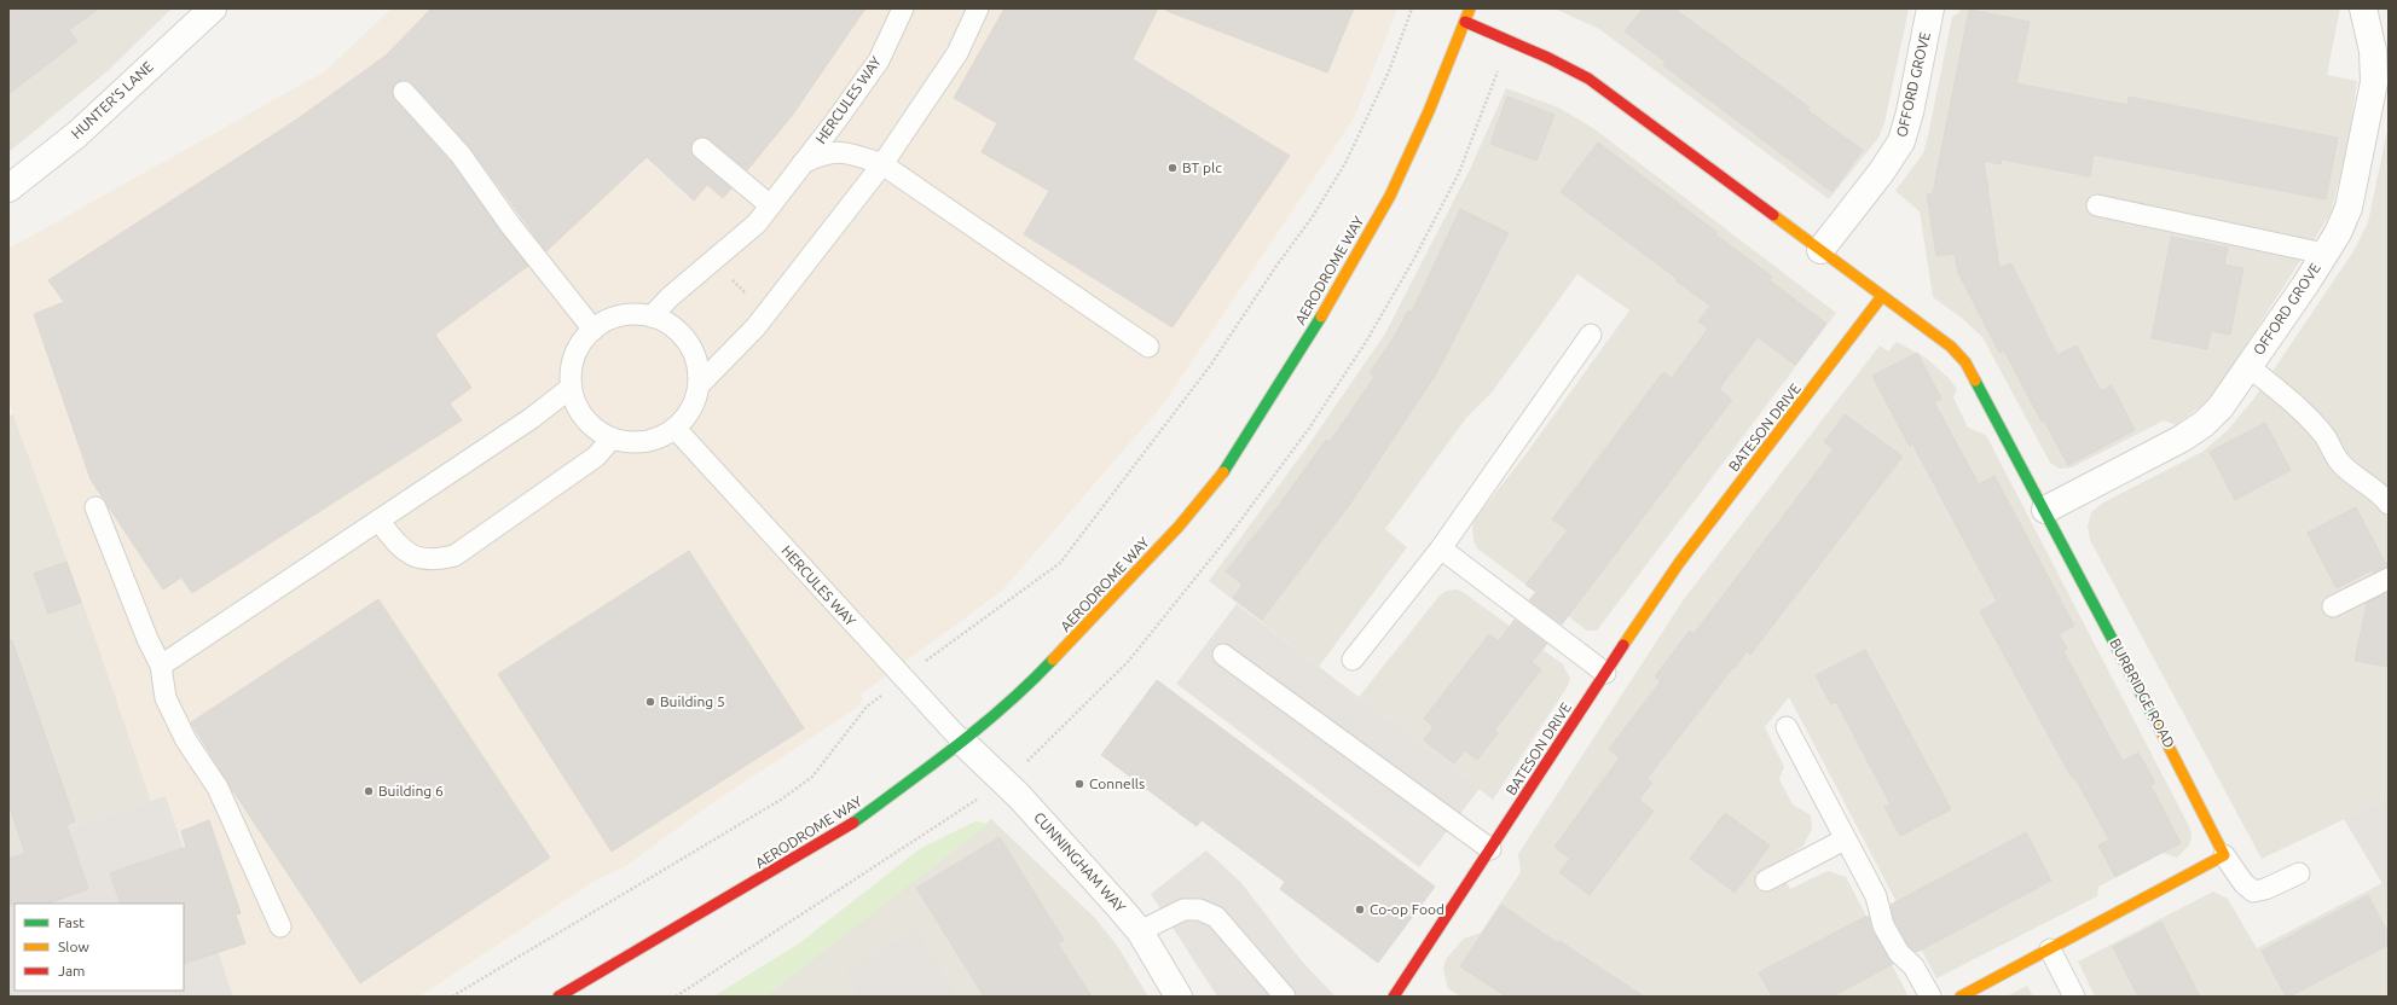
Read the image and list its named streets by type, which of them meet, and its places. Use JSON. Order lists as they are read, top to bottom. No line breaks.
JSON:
{"streets":{"street":["OFFORD GROVE","HUNTER'S LANE","AERODROME WAY","BATESON DRIVE","BURBRIDGE ROAD","CUNNINGHAM WAY"],"lane":["HERCULES WAY"]},"crossings":[["OFFORD GROVE","BURBRIDGE ROAD"],["HERCULES WAY","AERODROME WAY"],["HERCULES WAY","CUNNINGHAM WAY"],["AERODROME WAY","CUNNINGHAM WAY"],["BATESON DRIVE","BURBRIDGE ROAD"]],"places":["BT plc","Building 5","Connells","Building 6","Co-op Food"],"legend":["Fast","Slow","Jam"]}
